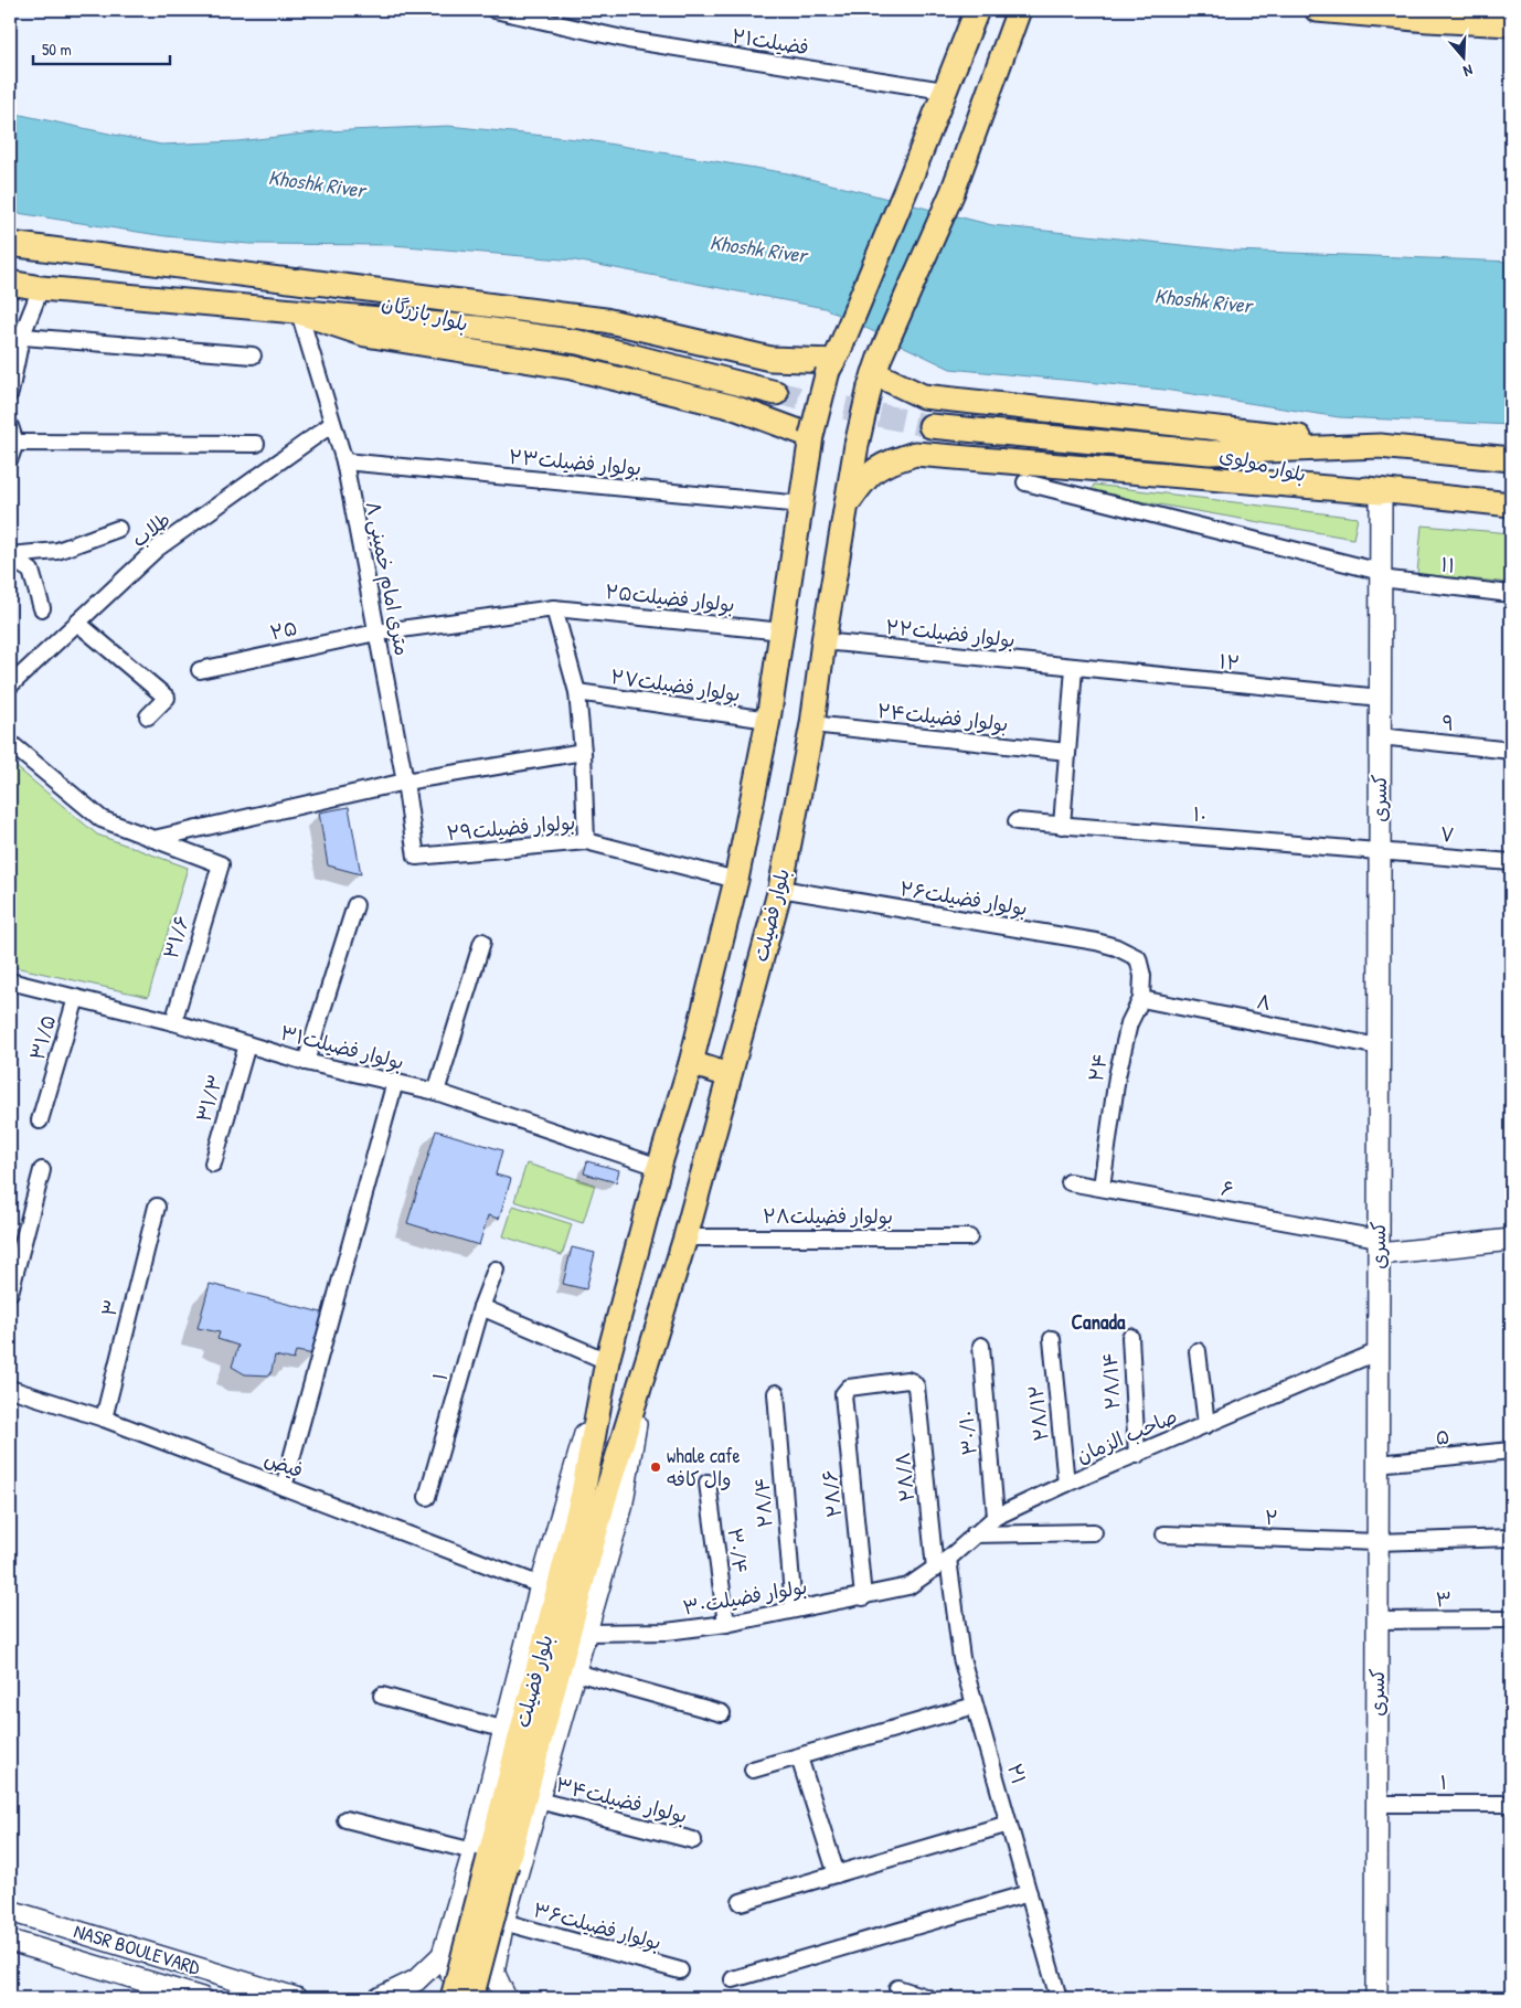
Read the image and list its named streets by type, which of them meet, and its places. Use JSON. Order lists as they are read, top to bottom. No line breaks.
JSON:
{"streets":{"main road":["بلوار بازرگان","بلوار مولوی","کسری","بلوار فضیلت","NASR BOULEVARD"],"street":["فضیلت۲۱","بولوار فضیلت۲۳","طلاب","۱۱","۸ متری امام خمینی","بولوار فضیلت۲۵","۲۵","بولوار فضیلت۲۲","۱۲","بولوار فضیلت۲۷","بولوار فضیلت۲۴","۹","۱۰","بولوار فضیلت۲۹","۷","بولوار فضیلت۲۶","۳۱/۶","۸","۳۱/۵","بولوار فضیلت۳۱","۲۴","۳۱/۳","۶","بولوار فضیلت۲۸","۳","۱","۲۸/۱۴","۲۸/۱۲","۳۰/۱۰","صاحب الزمان","۵","فیض","۲۸/۸","۲۸/۶","۲۸/۴","۲","۳۰/۴","بولوار فضیلت۳۰","۲۱","بولوار فضیلت۳۴","بولوار فضیلت۳۶"]},"crossings":[["فضیلت۲۱","بلوار فضیلت"],["بلوار بازرگان","۸ متری امام خمینی"],["بولوار فضیلت۲۳","۸ متری امام خمینی"],["بولوار فضیلت۲۳","بلوار فضیلت"],["بلوار مولوی","کسری"],["طلاب","۸ متری امام خمینی"],["۱۱","کسری"],["۸ متری امام خمینی","بولوار فضیلت۲۵"],["۸ متری امام خمینی","۲۵"],["۸ متری امام خمینی","بولوار فضیلت۲۹"],["بولوار فضیلت۲۵","۲۵"],["بولوار فضیلت۲۵","بلوار فضیلت"],["بولوار فضیلت۲۲","۱۲"],["بولوار فضیلت۲۲","بلوار فضیلت"],["۱۲","کسری"],["بولوار فضیلت۲۷","بلوار فضیلت"],["بولوار فضیلت۲۴","بلوار فضیلت"],["۹","کسری"],["کسری","۱۰"],["کسری","۷"],["کسری","۸"],["کسری","۶"],["کسری","۳"],["کسری","۱"],["کسری","صاحب الزمان"],["کسری","۵"],["کسری","۲"],["۱۰","۷"],["بولوار فضیلت۲۹","بلوار فضیلت"],["بولوار فضیلت۲۶","بلوار فضیلت"],["بولوار فضیلت۲۶","۲۴"],["بلوار فضیلت","بولوار فضیلت۳۱"],["بلوار فضیلت","بولوار فضیلت۲۸"],["بلوار فضیلت","فیض"],["بلوار فضیلت","بولوار فضیلت۳۰"],["بلوار فضیلت","بولوار فضیلت۳۴"],["بلوار فضیلت","بولوار فضیلت۳۶"],["۳۱/۶","بولوار فضیلت۳۱"],["۸","۲۴"],["۳۱/۵","بولوار فضیلت۳۱"],["بولوار فضیلت۳۱","۳۱/۳"],["۲۴","۶"],["۳","فیض"],["۲۸/۱۴","صاحب الزمان"],["۲۸/۱۲","صاحب الزمان"],["۳۰/۱۰","صاحب الزمان"],["صاحب الزمان","۲۸/۸"],["صاحب الزمان","بولوار فضیلت۳۰"],["صاحب الزمان","۲۱"],["۲۸/۸","۲۸/۶"],["۲۸/۶","بولوار فضیلت۳۰"],["۲۸/۴","بولوار فضیلت۳۰"],["۳۰/۴","بولوار فضیلت۳۰"]],"districts":["Canada"],"water":["Khoshk River"],"places":["whale cafe وال کافه"],"scale_bar":"50 m","north":"bottom"}
